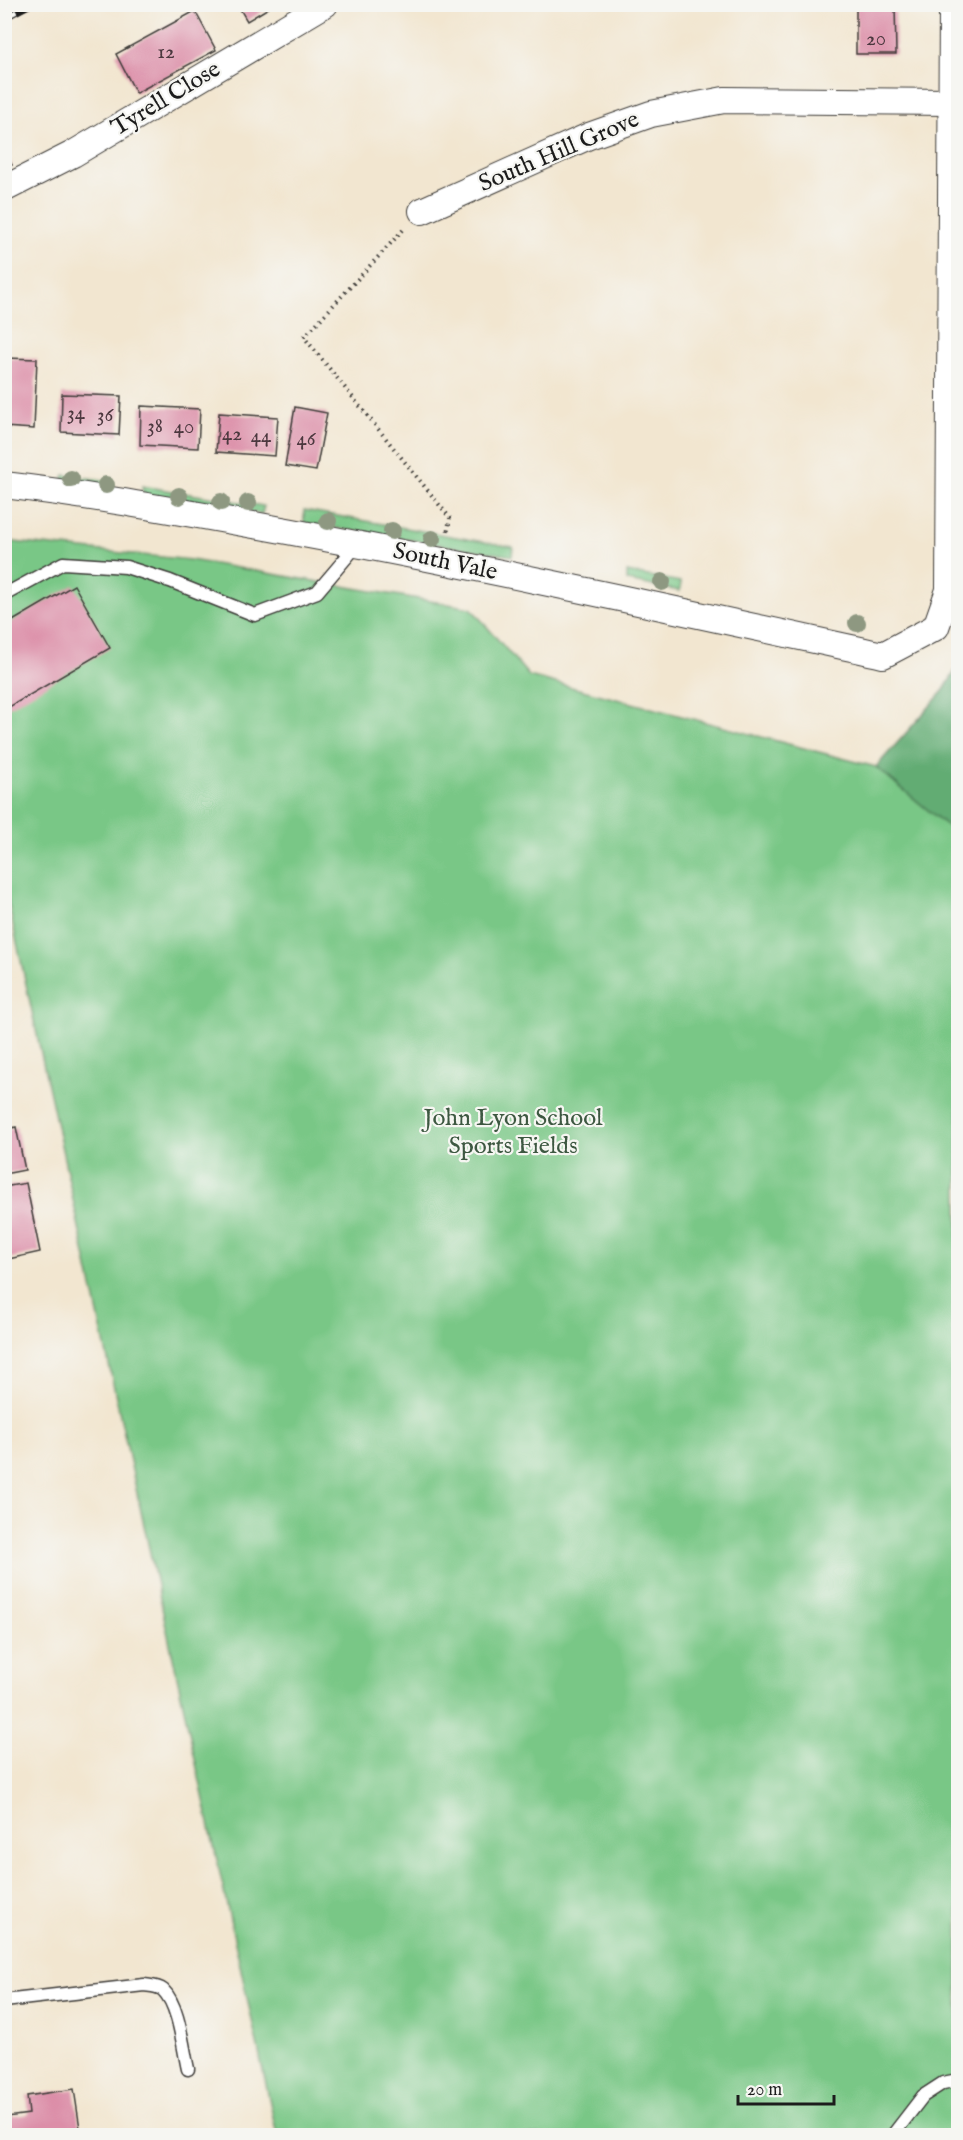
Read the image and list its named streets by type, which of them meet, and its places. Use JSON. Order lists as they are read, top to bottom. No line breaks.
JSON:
{"streets":{"street":["Tyrell Close","South Hill Grove","South Vale"]},"parks":["John Lyon School Sports Fields"],"house_numbers":["20","12","34","36","38","40","42","44","46"],"scale_bar":"20 m"}
